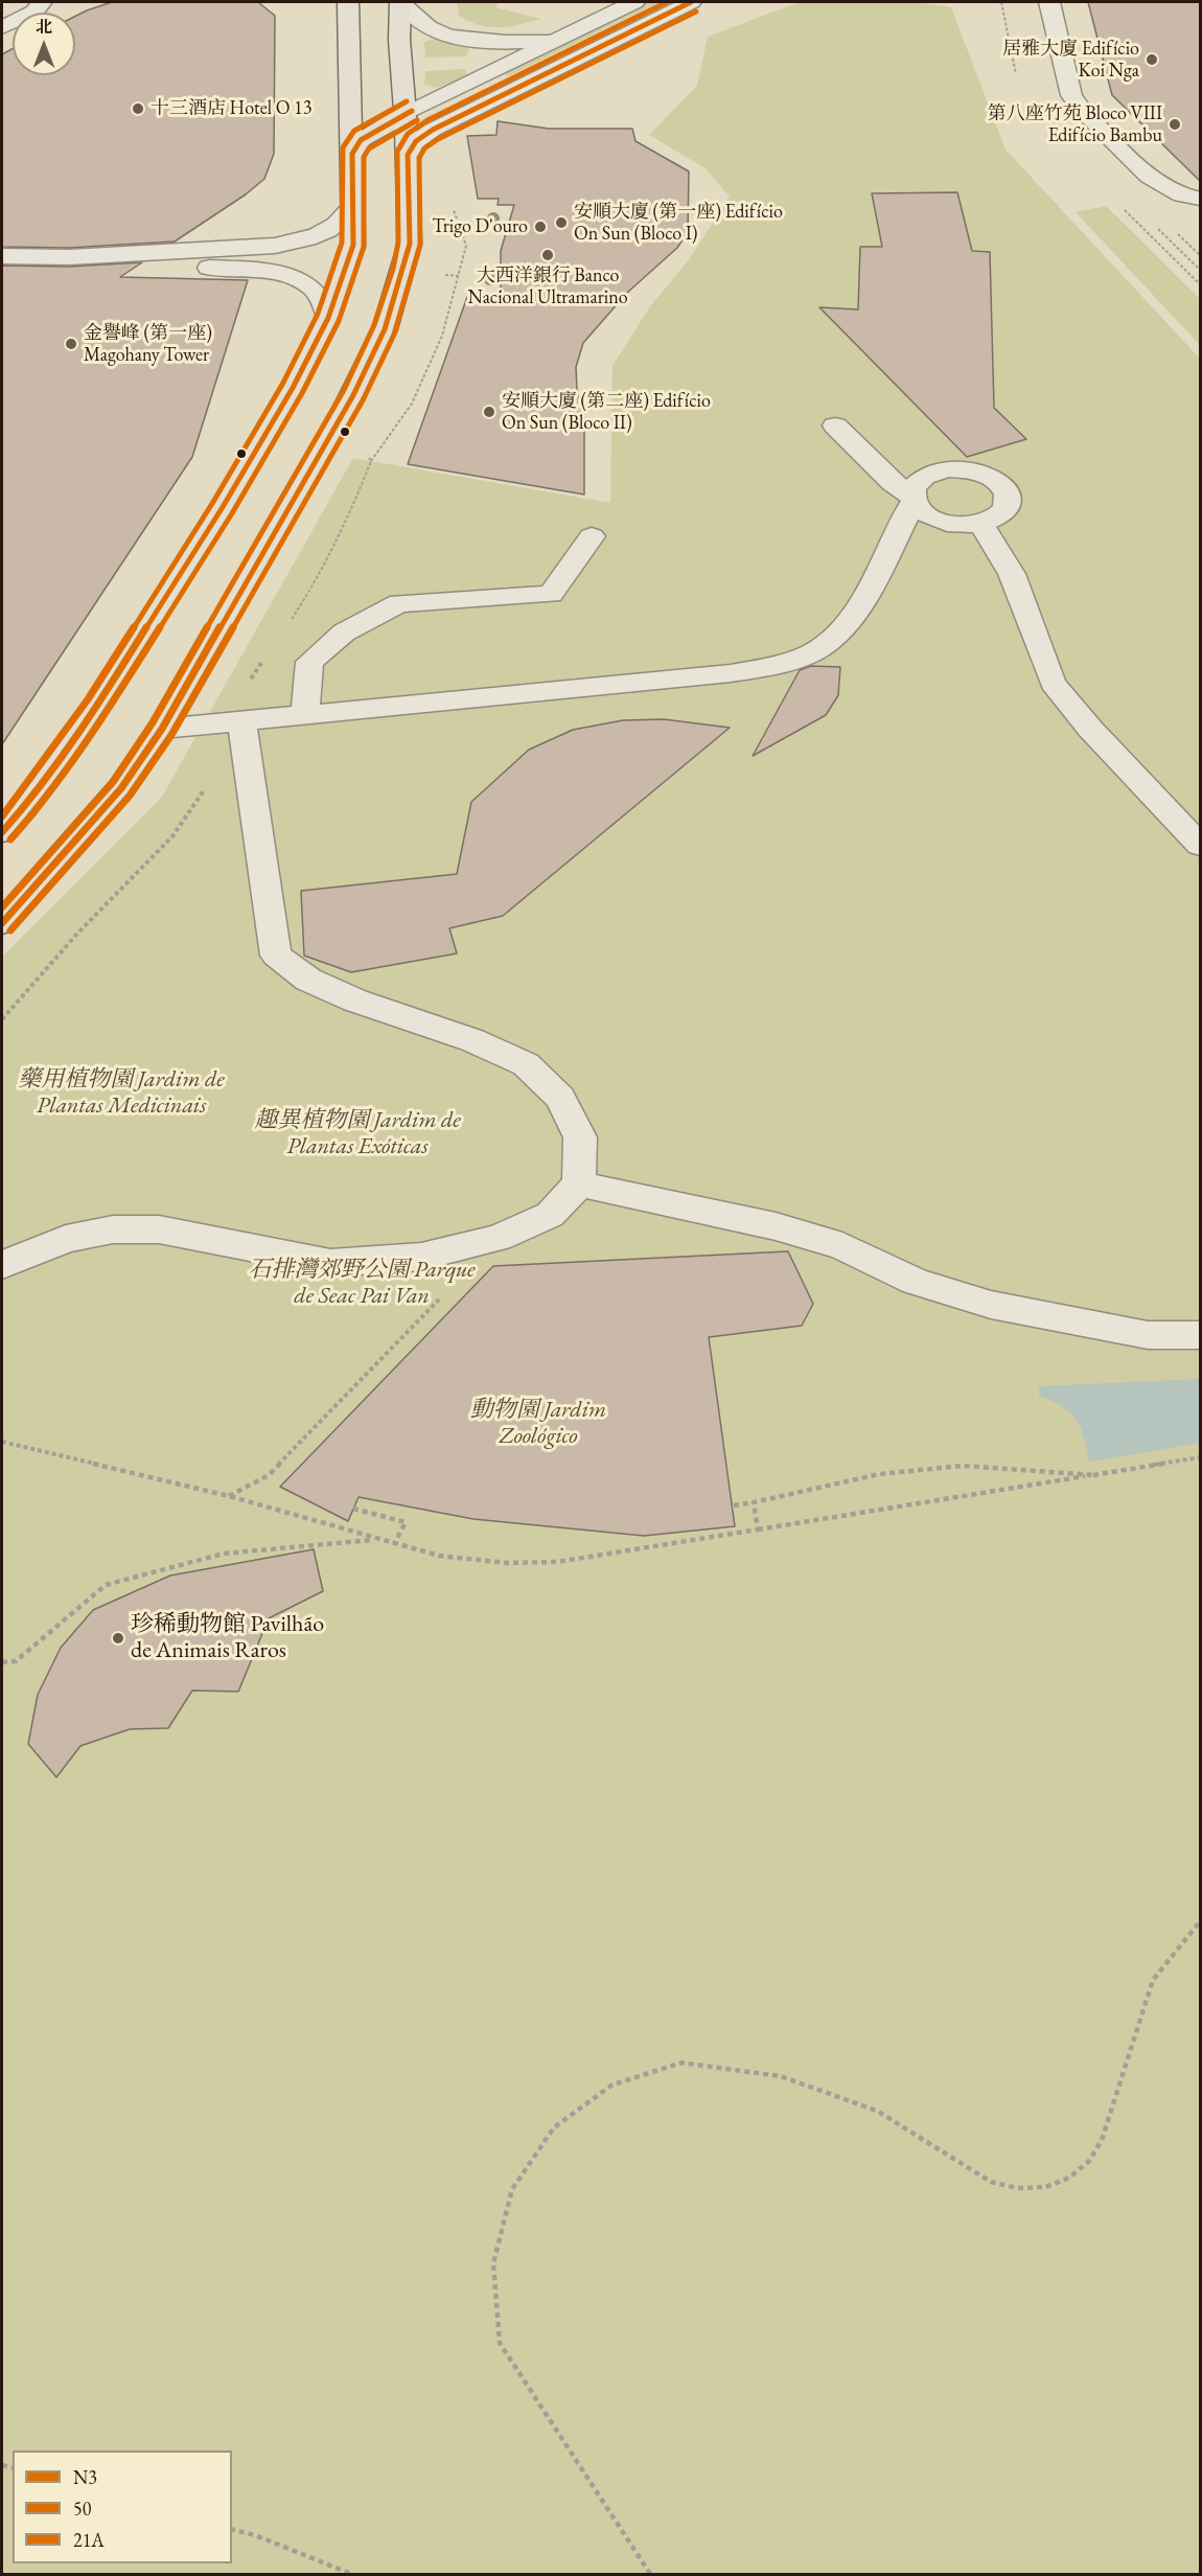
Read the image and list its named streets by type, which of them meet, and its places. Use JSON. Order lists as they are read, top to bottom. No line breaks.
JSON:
{"parks":["藥用植物園 Jardim de Plantas Medicinais","趣異植物園 Jardim de Plantas Exóticas","石排灣郊野公園 Parque de Seac Pai Van","動物園 Jardim Zoológico"],"places":["居雅大廈 Edifício Koi Nga","十三酒店 Hotel O 13","第八座竹苑 Bloco VIII Edifício Bambu","安順大廈 (第一座) Edifício On Sun (Bloco I)","Trigo D'ouro","大西洋銀行 Banco Nacional Ultramarino","金譽峰 (第一座) Magohany Tower","安順大廈 (第二座) Edifício On Sun (Bloco II)","珍稀動物館 Pavilhão de Animais Raros"],"lines":["transit line N3","transit line 21A","transit line 50"],"legend":["N3","50","21A"],"north":"top"}
